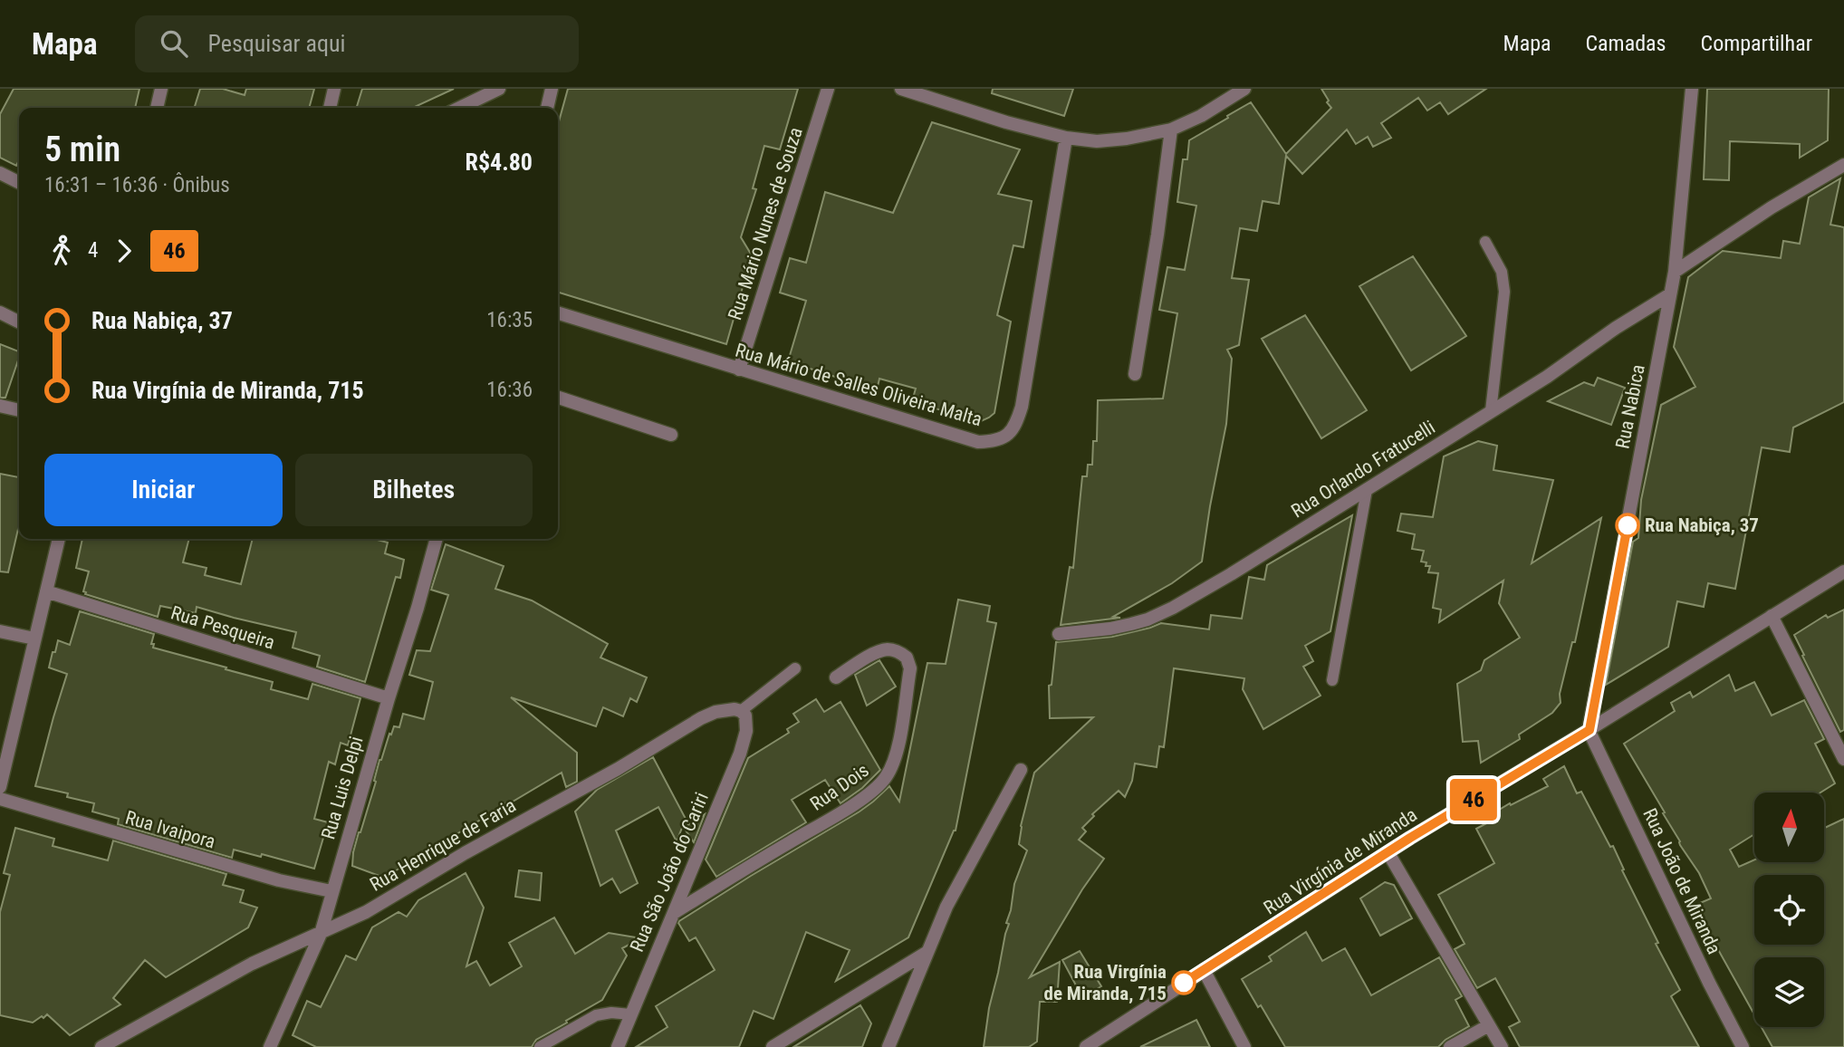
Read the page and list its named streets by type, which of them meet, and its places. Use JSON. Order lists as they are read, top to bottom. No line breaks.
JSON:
{"streets":{"street":["Rua Mário Nunes de Souza","Rua Mário de Salles Oliveira Malta","Rua Nabica","Rua Orlando Fratucelli","Rua Pesqueira","Rua Dois","Rua Luis Delpi","Rua Ivaipora","Rua Henrique de Faria","Rua Virgínia de Miranda","Rua São João do Cariri","Rua João de Miranda"]},"crossings":[["Rua Mário Nunes de Souza","Rua Mário de Salles Oliveira Malta"],["Rua Nabica","Rua Orlando Fratucelli"],["Rua Nabica","Rua Virgínia de Miranda"],["Rua Nabica","Rua João de Miranda"],["Rua Pesqueira","Rua Luis Delpi"],["Rua Dois","Rua São João do Cariri"],["Rua Luis Delpi","Rua Ivaipora"],["Rua Luis Delpi","Rua Henrique de Faria"],["Rua Henrique de Faria","Rua São João do Cariri"],["Rua Virgínia de Miranda","Rua João de Miranda"]],"places":["Rua Nabiça, 37","Rua Virgínia de Miranda, 715"],"lines":["bus line 46"],"north":"top","page":{"header":"Mapa","search":"Pesquisar aqui","nav":["Mapa","Camadas","Compartilhar"],"on_map":"46","heading":["5 min","16:31 – 16:36 · Ônibus","R$4.80"],"legs":["4","46"],"list":[{"name":"Rua Nabiça, 37","value":"16:35"},{"name":"Rua Virgínia de Miranda, 715","value":"16:36"}],"buttons":["Iniciar","Bilhetes"]}}
